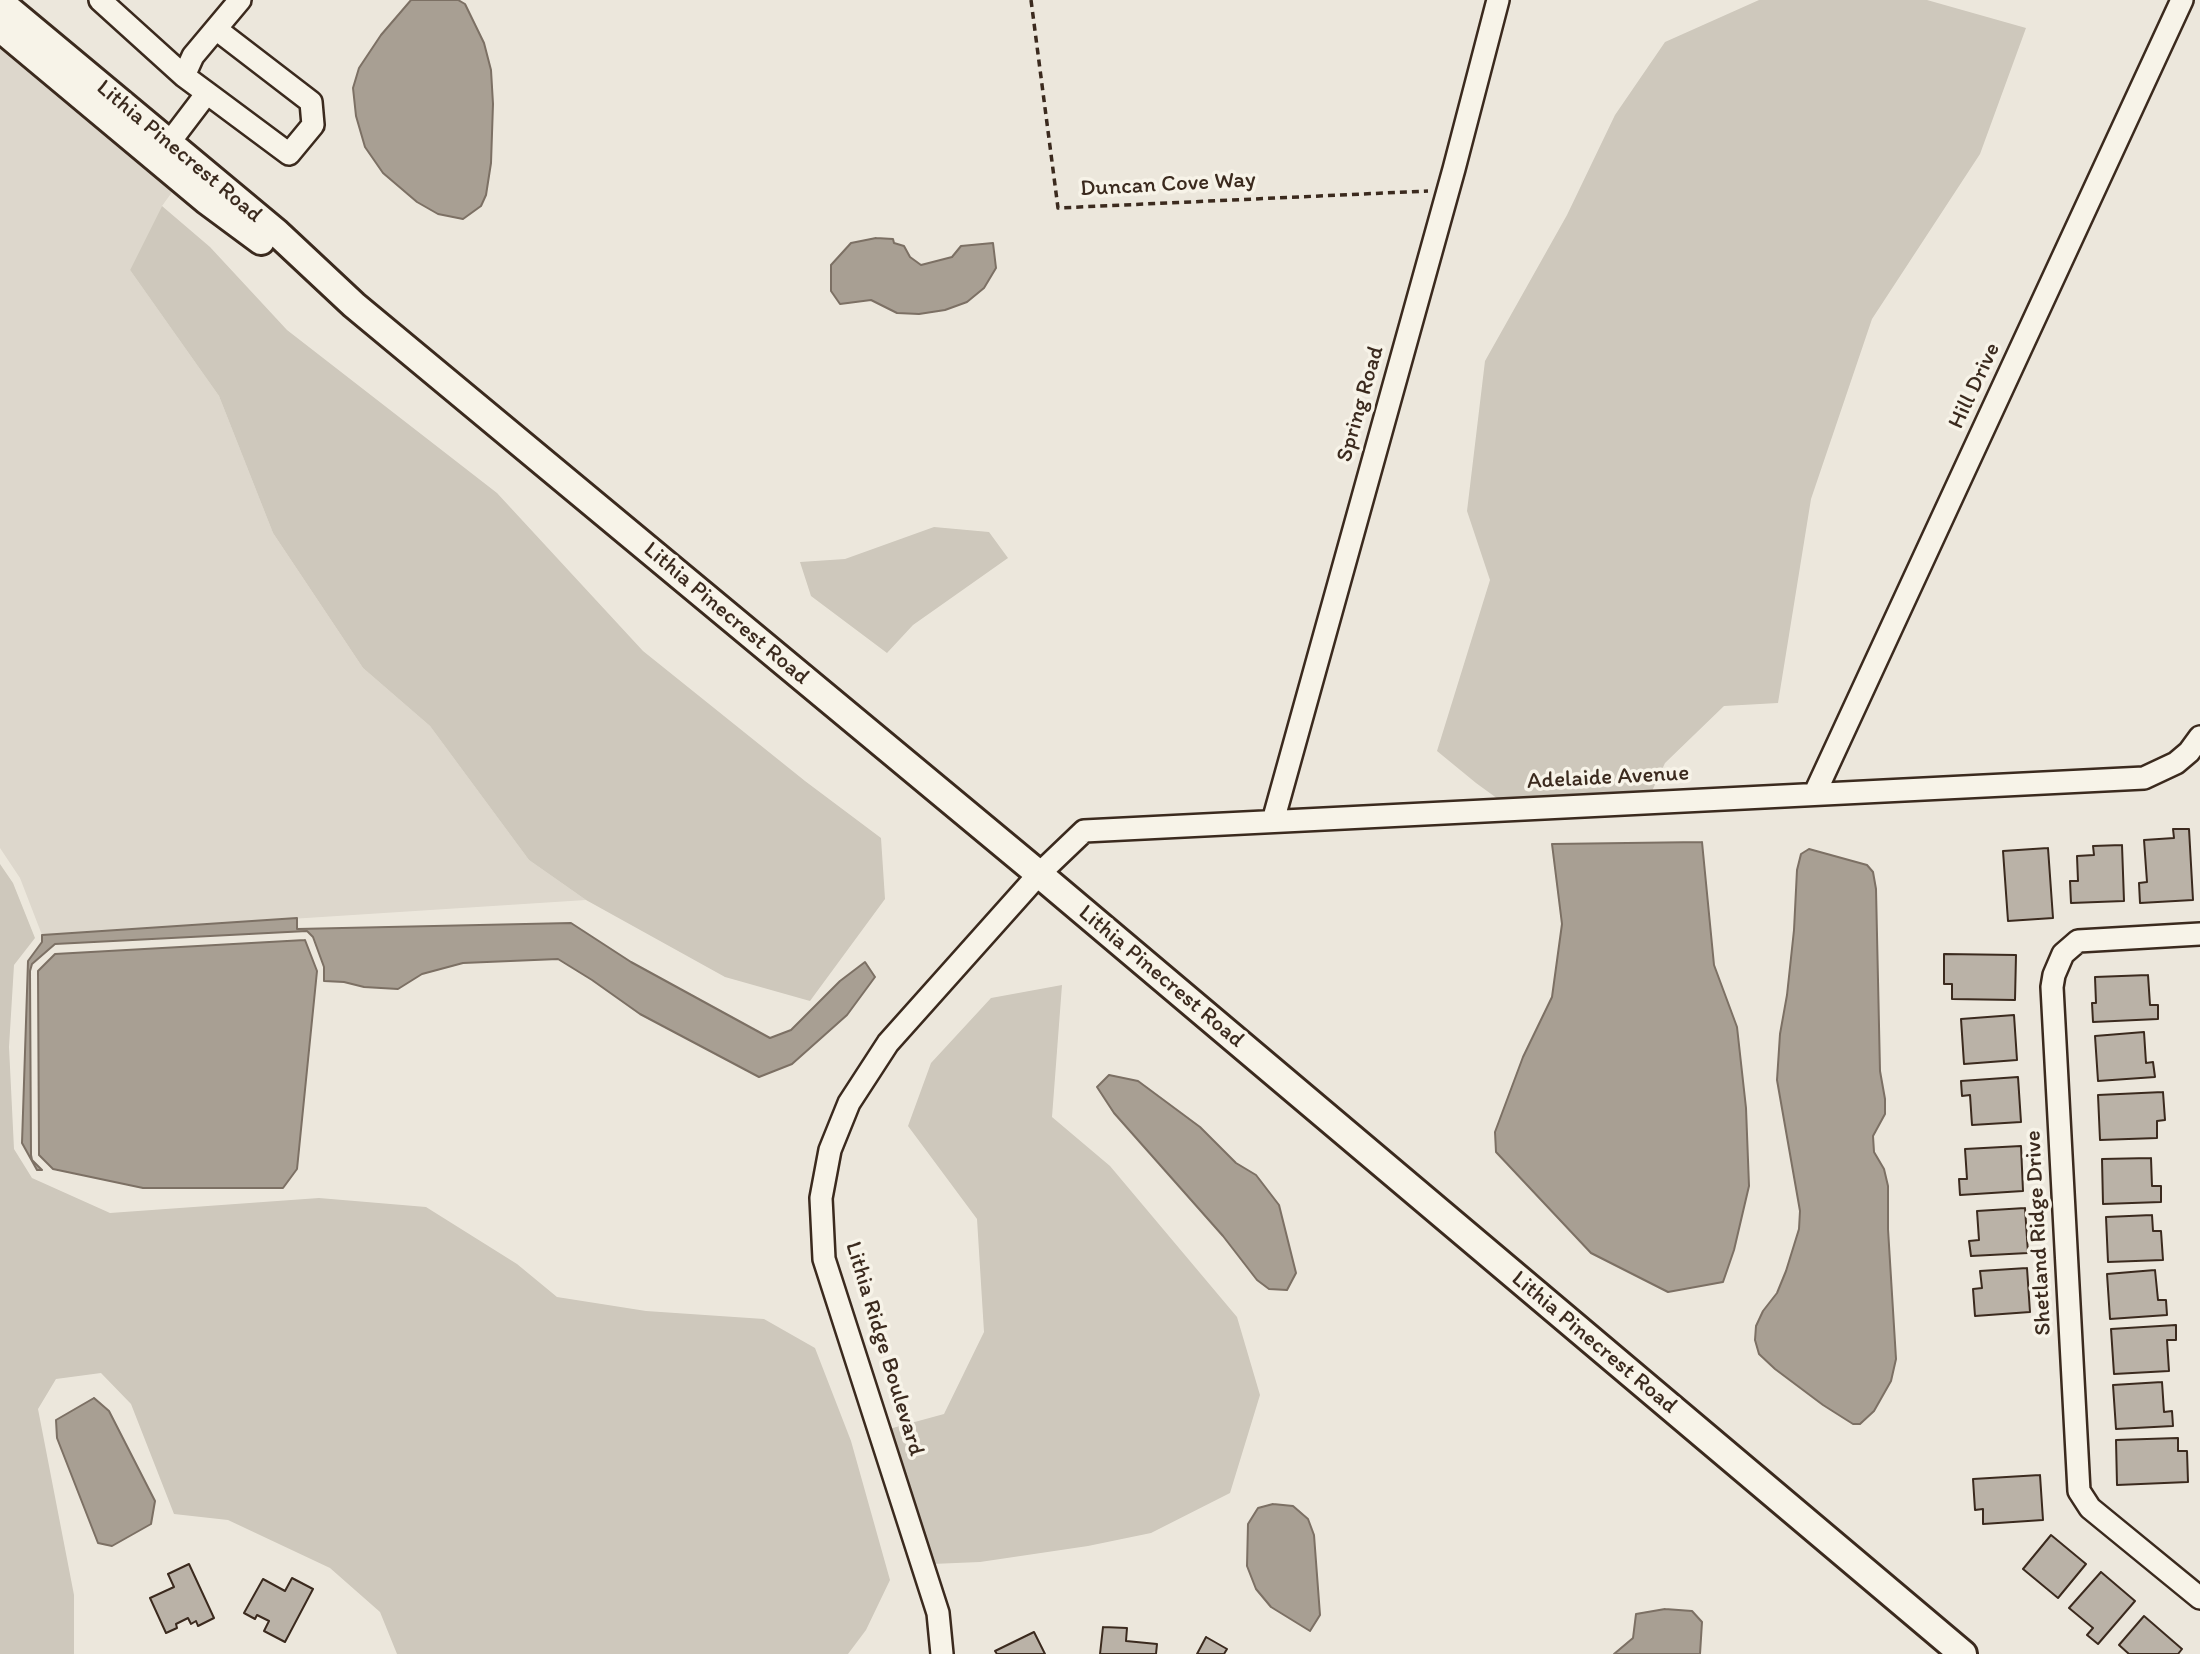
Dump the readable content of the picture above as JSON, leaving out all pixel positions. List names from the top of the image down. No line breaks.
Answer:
{"streets":{"main road":["Lithia Pinecrest Road"],"street":["Hill Drive","Spring Road","Adelaide Avenue","Shetland Ridge Drive","Lithia Ridge Boulevard"],"path":["Duncan Cove Way"]},"crossings":[["Lithia Pinecrest Road","Adelaide Avenue"],["Lithia Pinecrest Road","Lithia Ridge Boulevard"],["Duncan Cove Way","Spring Road"],["Hill Drive","Adelaide Avenue"],["Spring Road","Adelaide Avenue"],["Adelaide Avenue","Lithia Ridge Boulevard"]]}
